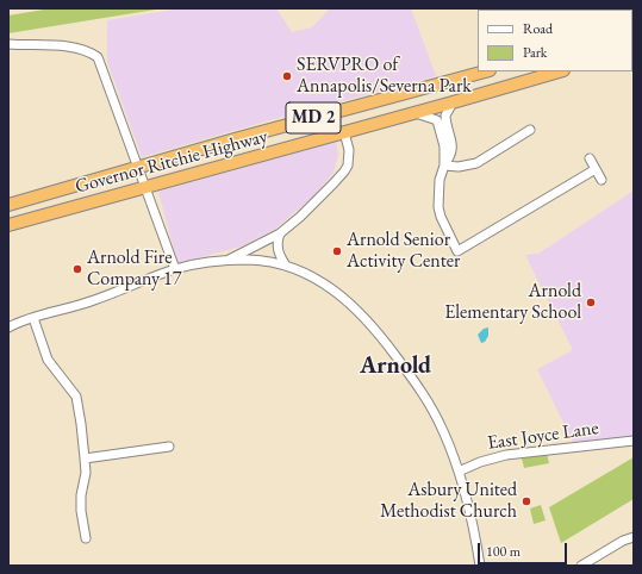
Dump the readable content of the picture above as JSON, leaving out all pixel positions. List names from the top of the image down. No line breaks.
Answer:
{"streets":{"highway":["MD 2","Governor Ritchie Highway"],"street":["East Joyce Lane"]},"districts":["Arnold"],"places":["SERVPRO of Annapolis/Severna Park","Arnold Senior Activity Center","Arnold Fire Company 17","Arnold Elementary School","Asbury United Methodist Church"],"legend":["Road","Park"],"scale_bar":"100 m"}
